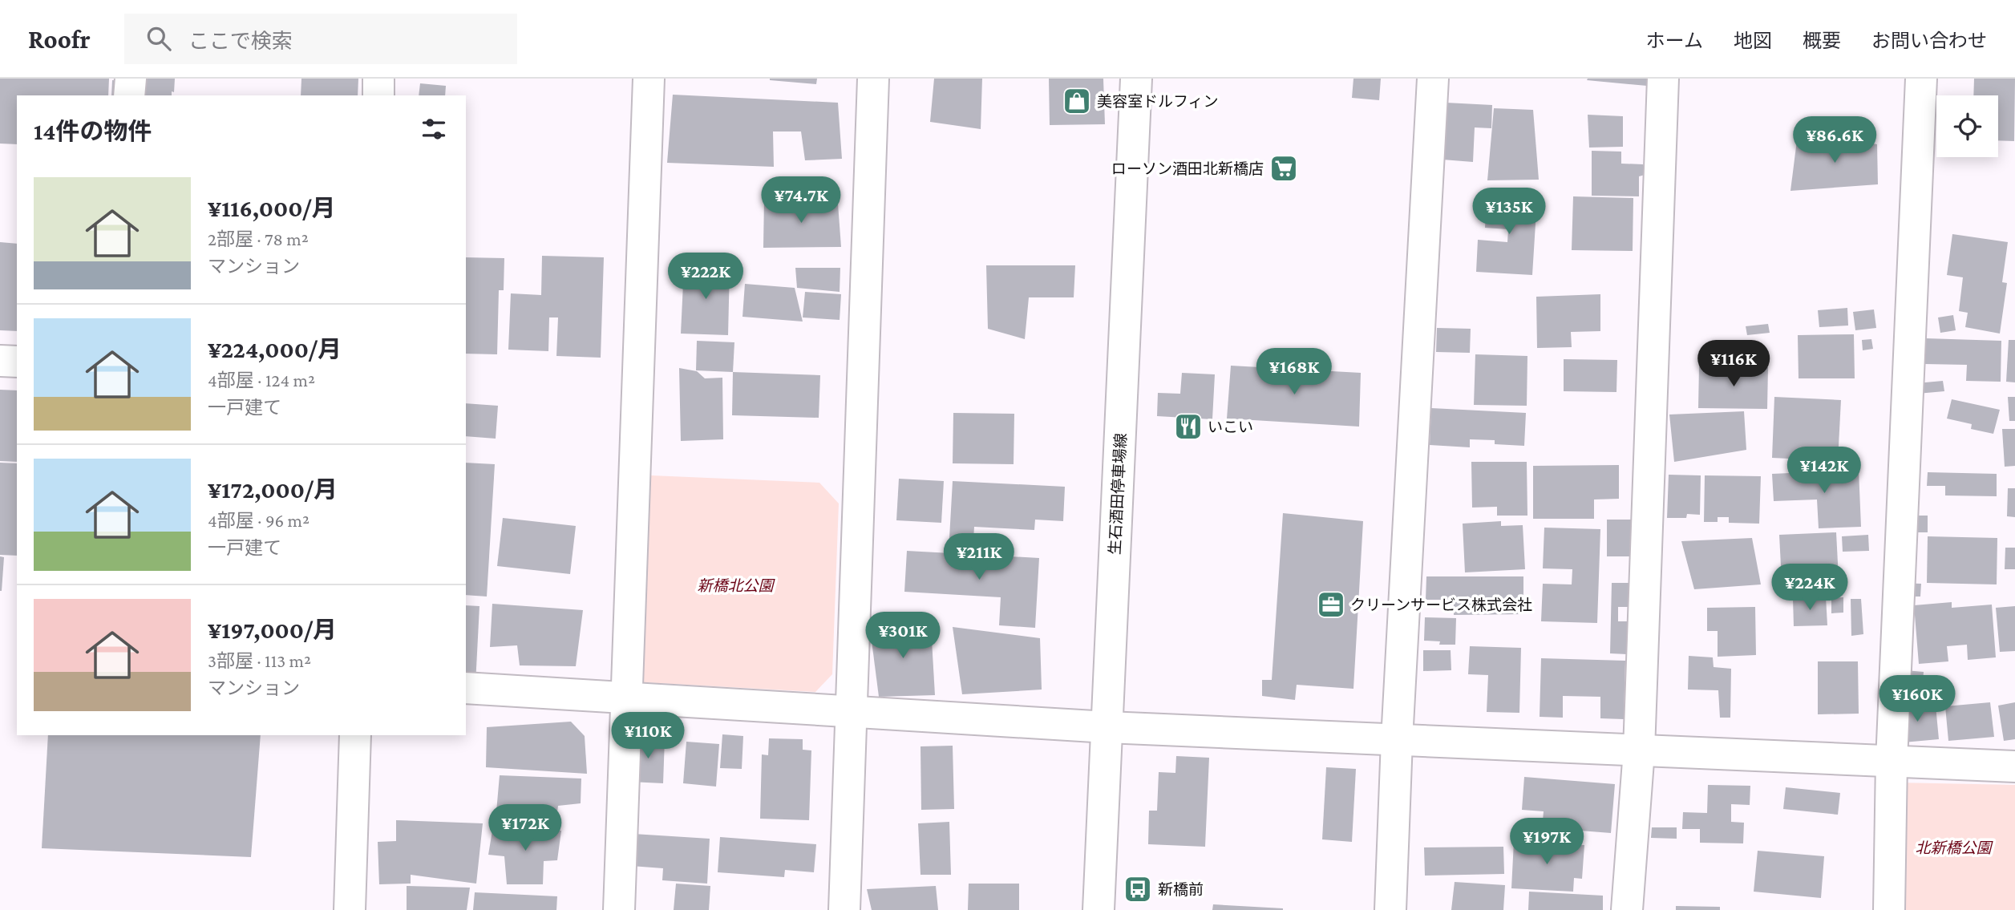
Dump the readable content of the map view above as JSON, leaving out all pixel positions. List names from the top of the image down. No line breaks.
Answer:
{"streets":{"street":["生石酒田停車場線"]},"parks":["新橋北公園","北新橋公園"],"places":{"shop":["美容室ドルフィン"],"supermarket":["ローソン酒田北新橋店"],"restaurant":["いこい"],"office":["クリーンサービス株式会社"],"bus stop":["新橋前"]},"page":{"header":"Roofr","search":"ここで検索","nav":["ホーム","地図","概要","お問い合わせ"],"heading":"14件の物件","price":["¥86.6K","¥74.7K","¥135K","¥222K","¥116K","¥168K","¥142K","¥211K","¥224K","¥301K","¥160K","¥110K","¥172K","¥197K"],"list":[{"name":"¥116,000/月","note":"2部屋 · 78 m² · マンション"},{"name":"¥224,000/月","note":"4部屋 · 124 m² · 一戸建て"},{"name":"¥172,000/月","note":"4部屋 · 96 m² · 一戸建て"},{"name":"¥197,000/月","note":"3部屋 · 113 m² · マンション"}]}}
